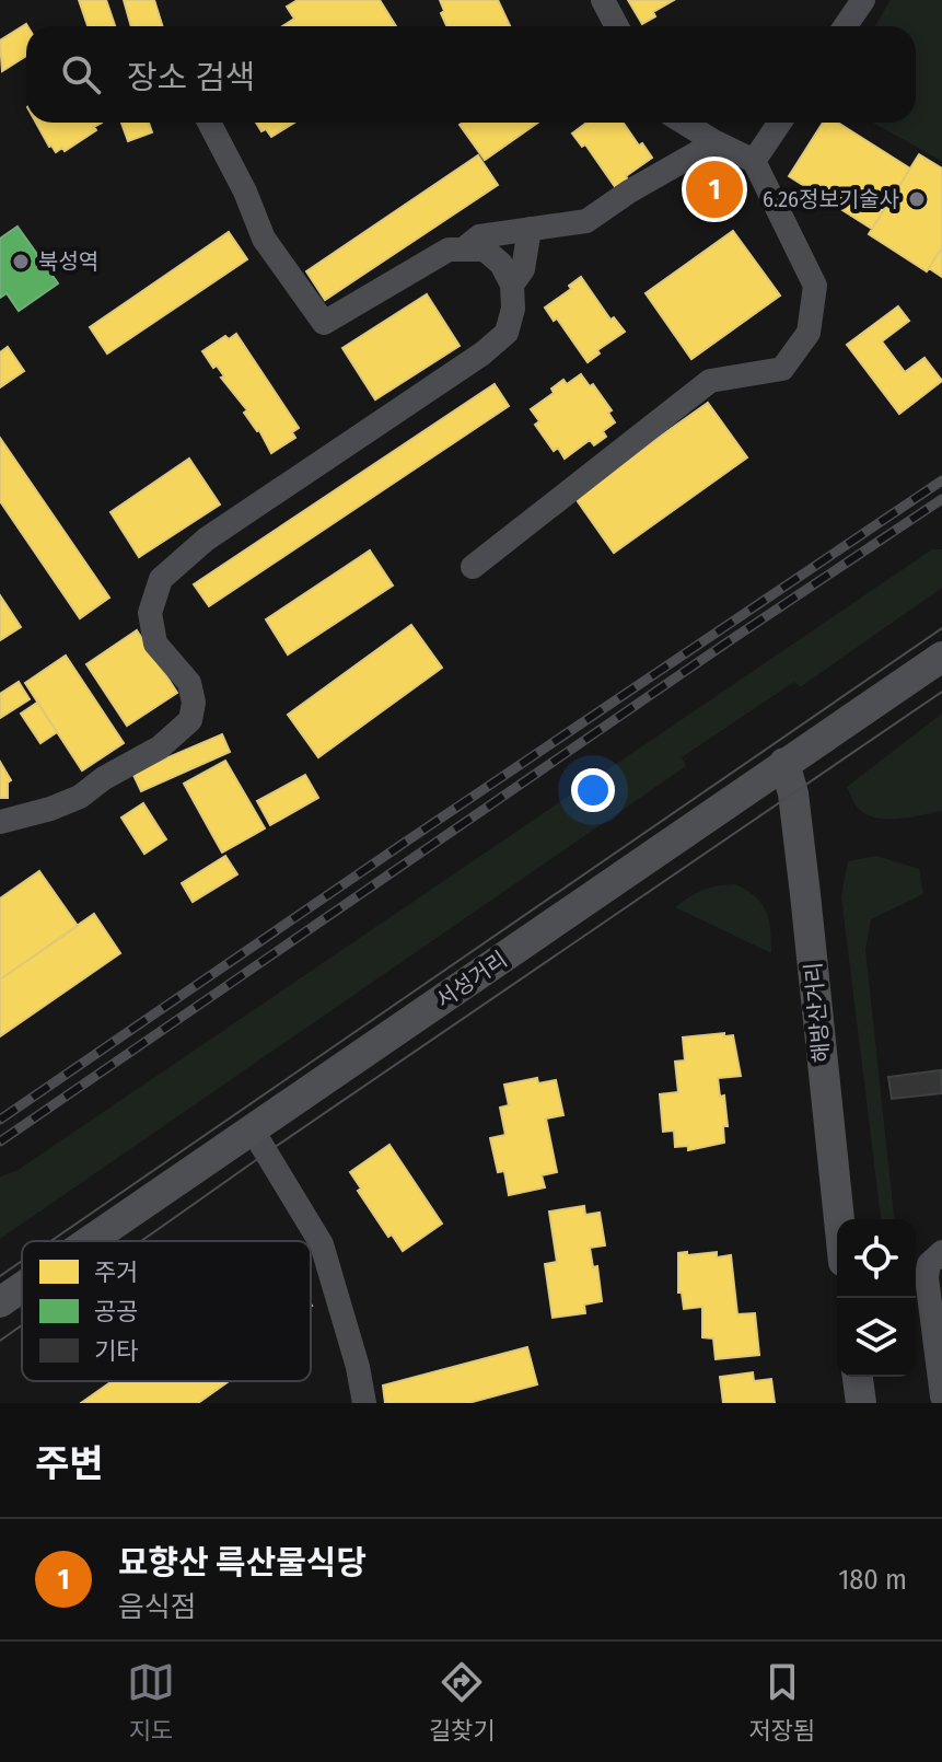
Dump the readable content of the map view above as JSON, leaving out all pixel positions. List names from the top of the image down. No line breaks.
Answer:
{"streets":{"main road":["서성거리","해방산거리"]},"crossings":[["서성거리","해방산거리"]],"places":["6.26정보기술사","북성역"],"legend":["주거","공공","기타"],"page":{"search":"장소 검색","pins":"1","heading":"주변","list":[{"mark":"1","name":"묘향산 륵산물식당","note":"음식점","value":"180 m"}],"nav":["지도","길찾기","저장됨"]}}
